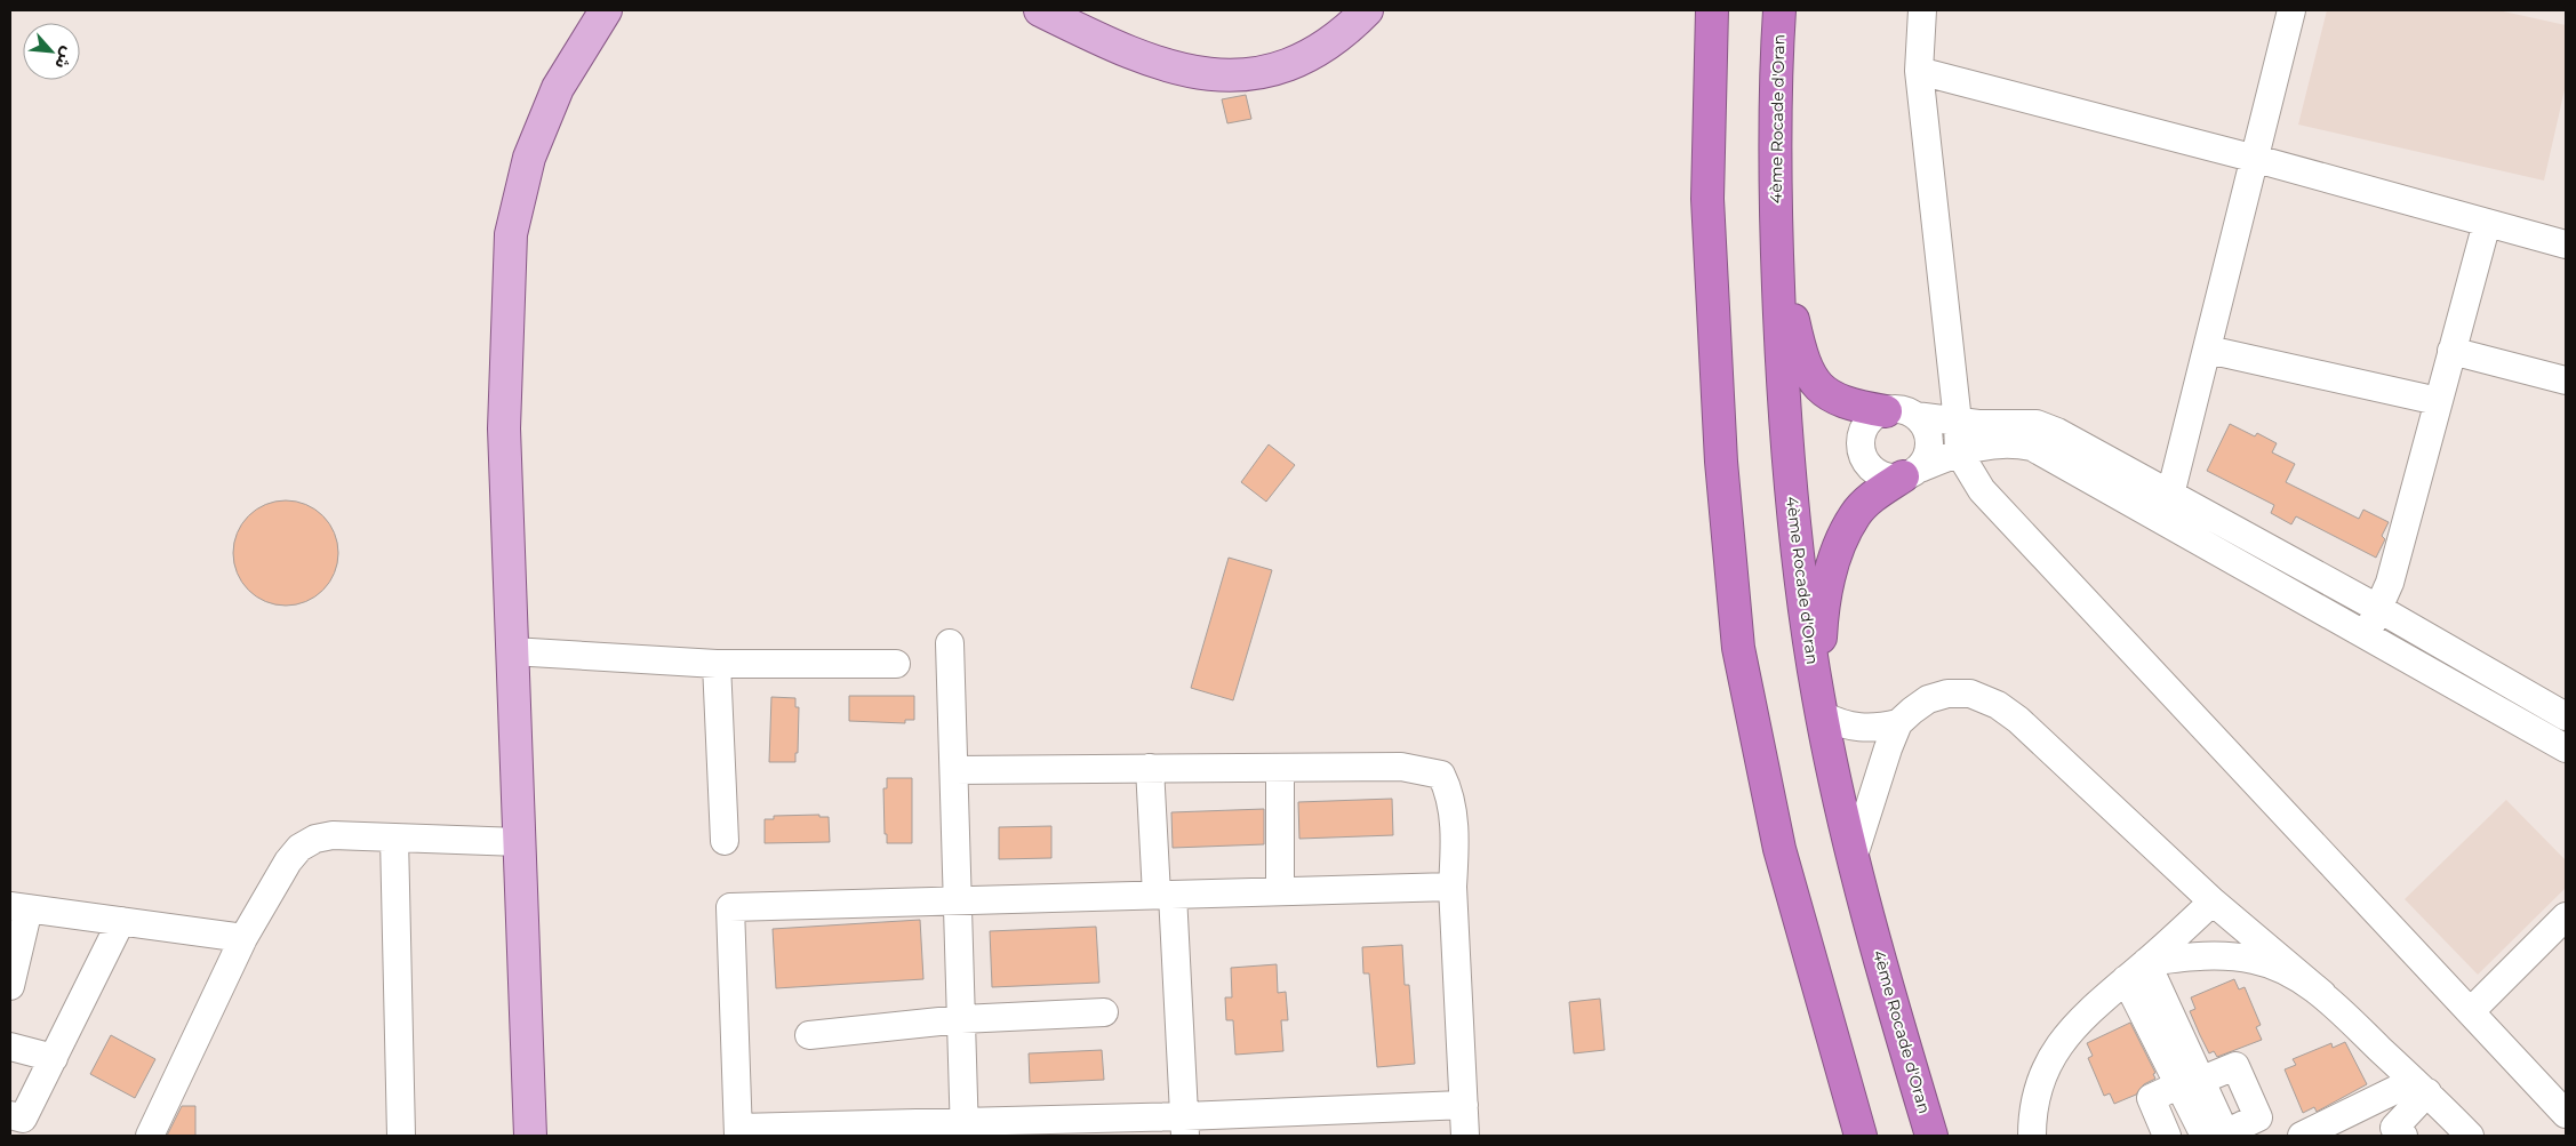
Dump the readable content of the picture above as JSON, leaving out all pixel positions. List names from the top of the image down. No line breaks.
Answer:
{"streets":{"highway":["4ème Rocade d'Oran"]},"north":"bottom right"}
